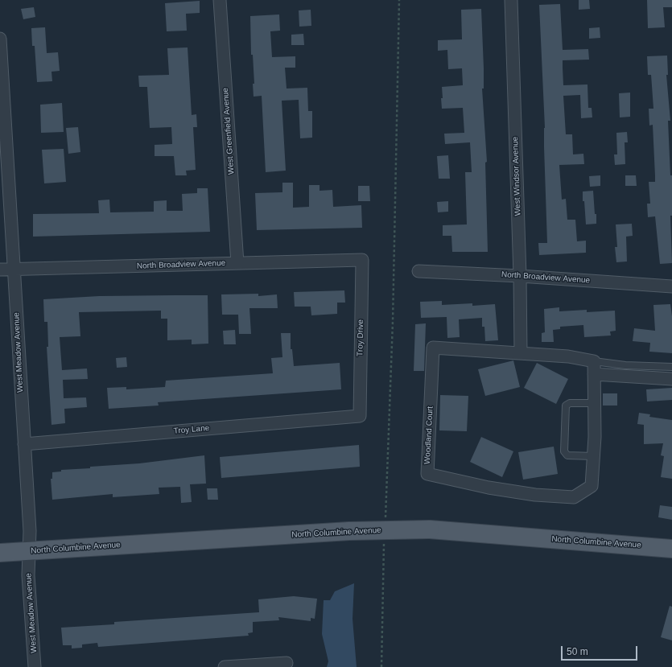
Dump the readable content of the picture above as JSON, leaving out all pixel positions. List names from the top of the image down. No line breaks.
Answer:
{"streets":{"main road":["North Columbine Avenue"],"street":["West Greenfield Avenue","West Windsor Avenue","North Broadview Avenue","Troy Drive","West Meadow Avenue","Troy Lane","Woodland Court"]},"crossings":[["West Greenfield Avenue","North Broadview Avenue"],["West Windsor Avenue","North Broadview Avenue"],["West Windsor Avenue","Woodland Court"],["North Broadview Avenue","Troy Drive"],["North Broadview Avenue","West Meadow Avenue"],["Troy Drive","Troy Lane"],["West Meadow Avenue","Troy Lane"],["West Meadow Avenue","North Columbine Avenue"]],"scale_bar":"50 m"}
